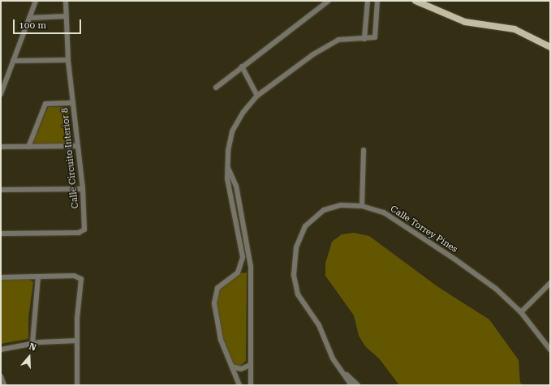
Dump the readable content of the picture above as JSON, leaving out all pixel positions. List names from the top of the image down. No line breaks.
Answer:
{"streets":{"street":["Calle Circuito Interior 8","Calle Torrey Pines"]},"scale_bar":"100 m","north":"top"}
